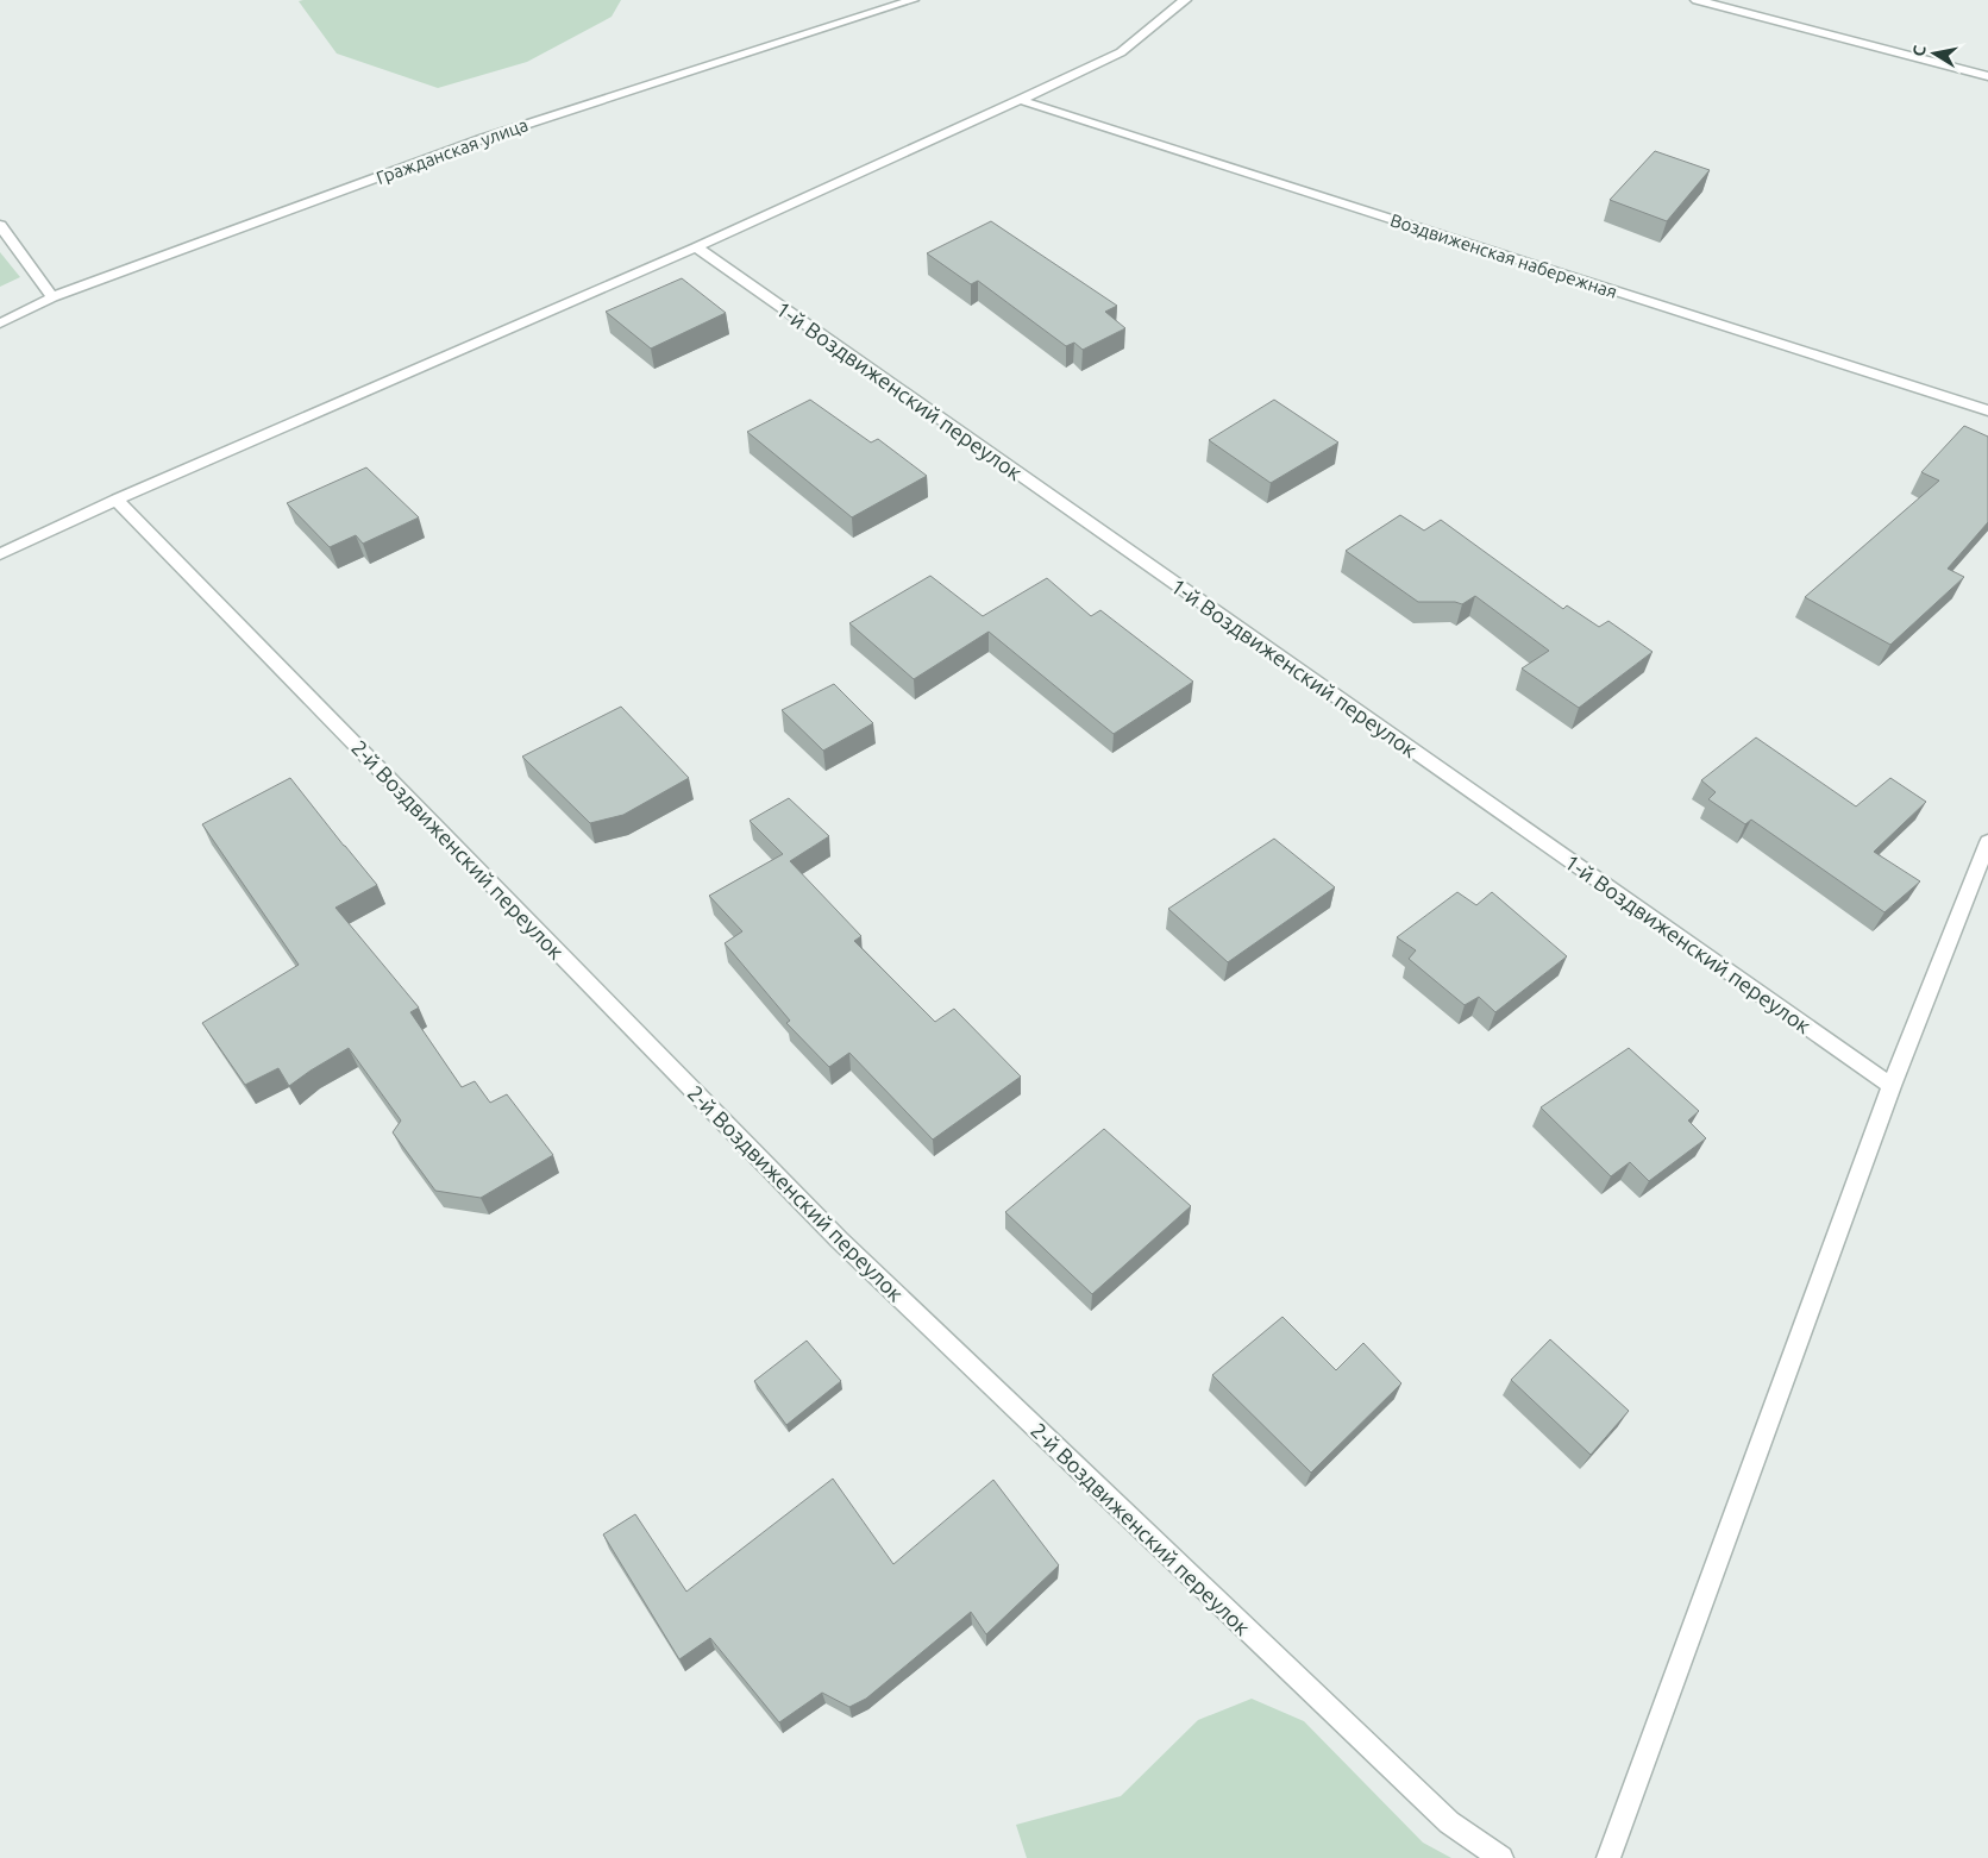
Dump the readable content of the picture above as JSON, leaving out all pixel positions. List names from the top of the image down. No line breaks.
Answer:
{"streets":{"street":["Гражданская улица","Воздвиженская набережная","1-й Воздвиженский переулок","2-й Воздвиженский переулок"]},"north":"left"}
